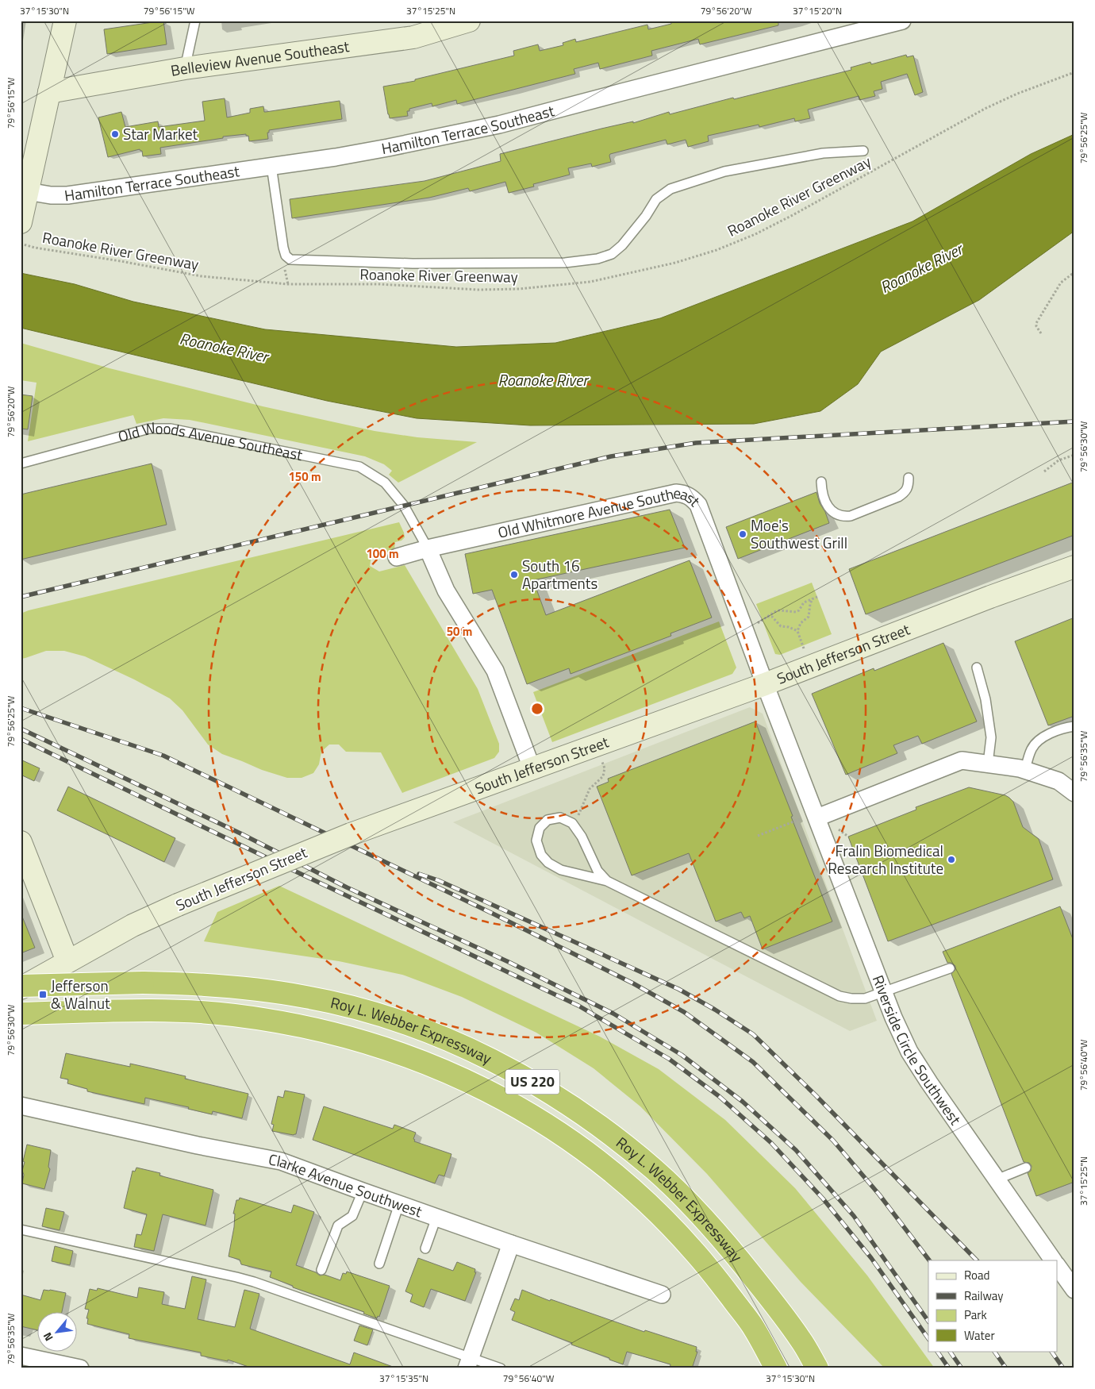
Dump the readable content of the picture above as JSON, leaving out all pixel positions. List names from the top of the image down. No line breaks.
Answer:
{"streets":{"highway":["Roy L. Webber Expressway","US 220"],"main road":["Belleview Avenue Southeast","South Jefferson Street"],"street":["Hamilton Terrace Southeast","Old Woods Avenue Southeast","Old Whitmore Avenue Southeast","Riverside Circle Southwest","Clarke Avenue Southwest"],"path":["Roanoke River Greenway"]},"crossings":[["Old Woods Avenue Southeast","Old Whitmore Avenue Southeast"],["Old Woods Avenue Southeast","South Jefferson Street"],["Old Whitmore Avenue Southeast","South Jefferson Street"],["Old Whitmore Avenue Southeast","Riverside Circle Southwest"],["South Jefferson Street","Roy L. Webber Expressway"],["South Jefferson Street","Riverside Circle Southwest"]],"water":["Roanoke River"],"places":{"other":["Star Market","Moe's Southwest Grill","South 16 Apartments","Fralin Biomedical Research Institute"],"transit":["Jefferson & Walnut"]},"legend":["Road","Railway","Park","Water"],"north":"bottom left","coordinates":["37°15'30\"N","79°56'15\"W","37°15'25\"N","79°56'20\"W","37°15'20\"N","79°56'25\"W","79°56'30\"W","79°56'35\"W","79°56'40\"W","37°15'35\"N"],"rings":["150 m","100 m","50 m"]}
